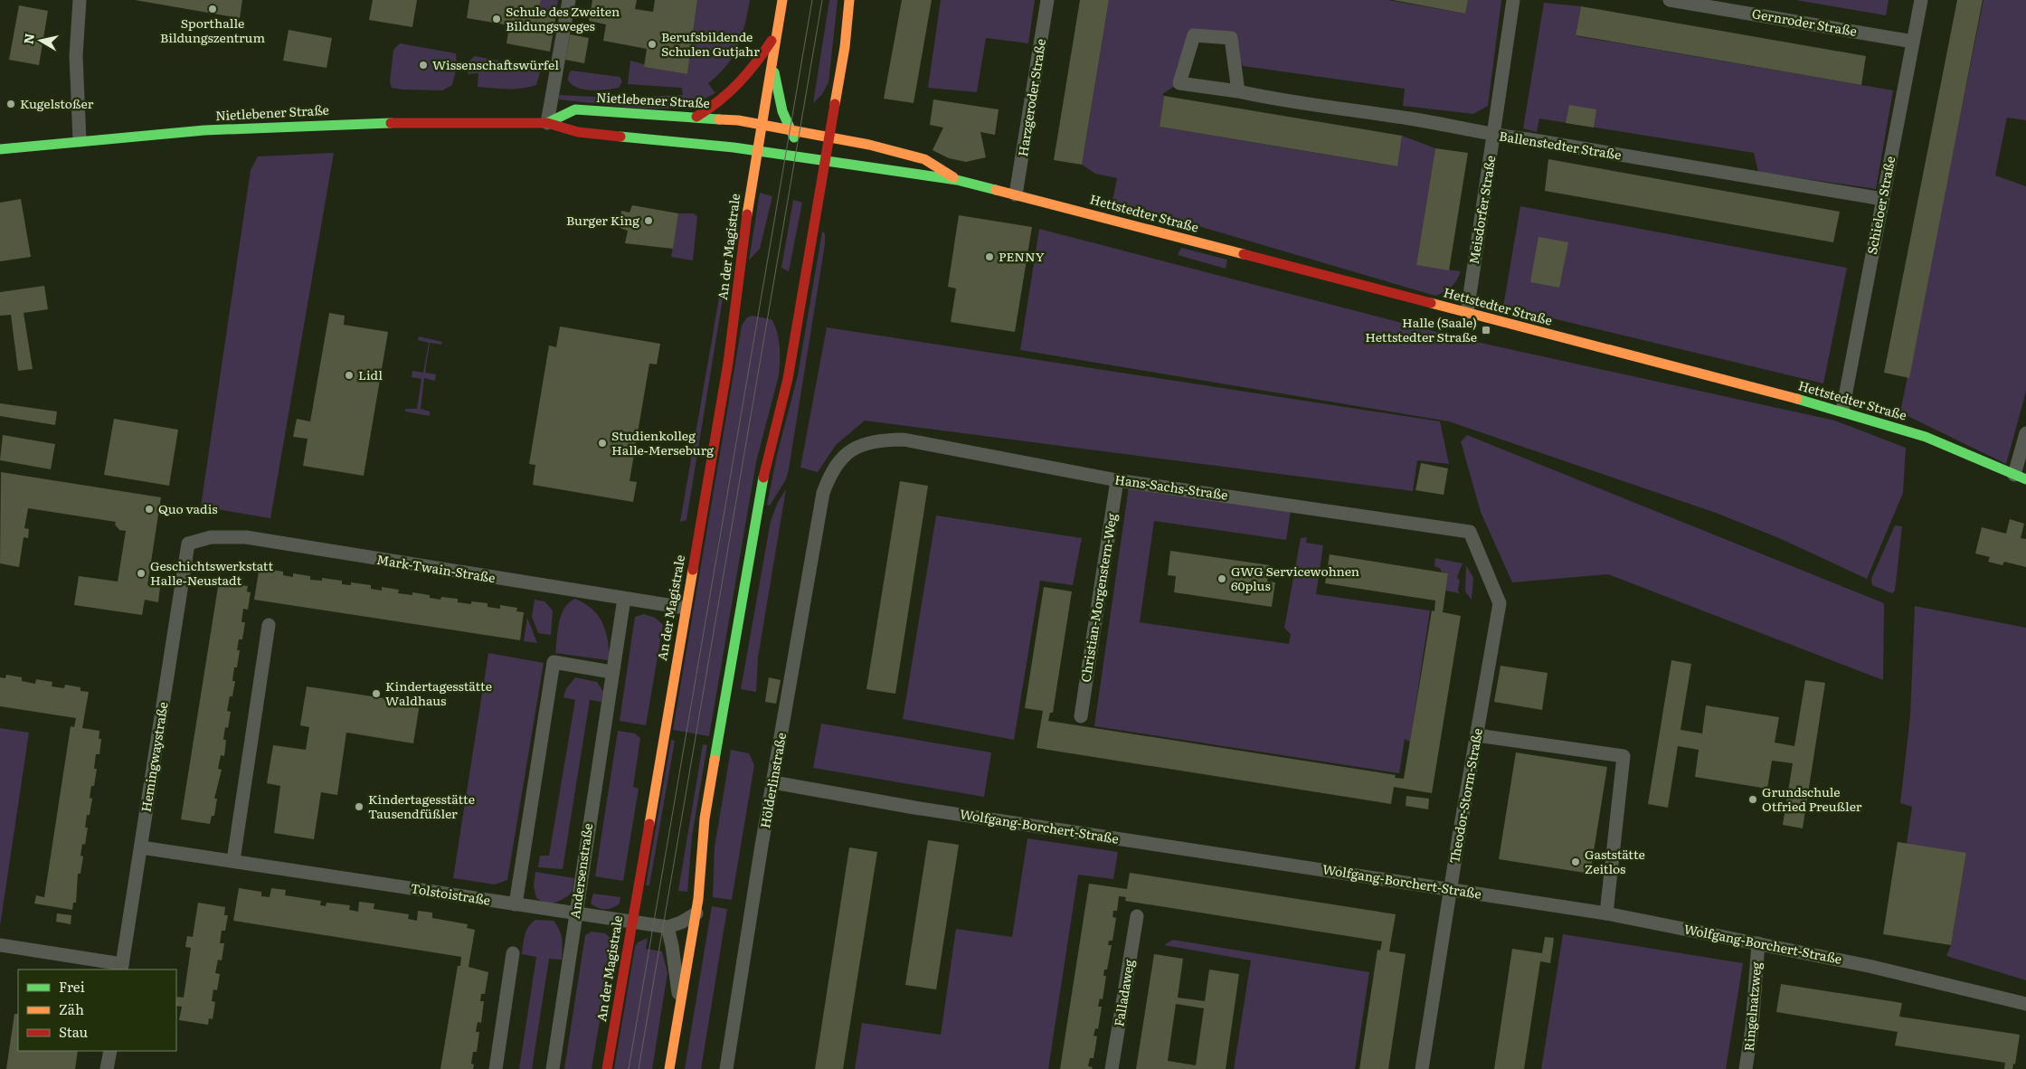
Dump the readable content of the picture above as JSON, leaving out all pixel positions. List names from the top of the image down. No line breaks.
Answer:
{"streets":{"main road":["Nietlebener Straße","Hettstedter Straße","An der Magistrale"],"street":["Gernroder Straße","Harzgeroder Straße","Ballenstedter Straße","Schieloer Straße","Meisdorfer Straße","Hans-Sachs-Straße","Mark-Twain-Straße","Christian-Morgenstern-Weg","Hemingwaystraße","Hölderlinstraße","Theodor-Storm-Straße","Wolfgang-Borchert-Straße","Andersenstraße","Tolstoistraße","Falladaweg","Ringelnatzweg"]},"crossings":[["Gernroder Straße","Schieloer Straße"],["Harzgeroder Straße","Hettstedter Straße"],["Nietlebener Straße","An der Magistrale"],["Ballenstedter Straße","Schieloer Straße"],["Ballenstedter Straße","Meisdorfer Straße"],["Schieloer Straße","Hettstedter Straße"],["Meisdorfer Straße","Hettstedter Straße"],["An der Magistrale","Mark-Twain-Straße"],["An der Magistrale","Tolstoistraße"],["Hans-Sachs-Straße","Christian-Morgenstern-Weg"],["Hans-Sachs-Straße","Hölderlinstraße"],["Hans-Sachs-Straße","Theodor-Storm-Straße"],["Mark-Twain-Straße","Hemingwaystraße"],["Mark-Twain-Straße","Andersenstraße"],["Hemingwaystraße","Tolstoistraße"],["Hölderlinstraße","Wolfgang-Borchert-Straße"],["Theodor-Storm-Straße","Wolfgang-Borchert-Straße"],["Wolfgang-Borchert-Straße","Ringelnatzweg"],["Andersenstraße","Tolstoistraße"]],"places":{"other":["Sporthalle Bildungszentrum","Schule des Zweiten Bildungsweges","Berufsbildende Schulen Gutjahr","Wissenschaftswürfel","Kugelstoßer","Burger King","PENNY","Lidl","Studienkolleg Halle-Merseburg","Quo vadis","Geschichtswerkstatt Halle-Neustadt","GWG Servicewohnen 60plus","Kindertagesstätte Waldhaus","Grundschule Otfried Preußler","Kindertagesstätte Tausendfüßler","Gaststätte Zeitlos"],"transit":["Halle (Saale) Hettstedter Straße"]},"legend":["Frei","Zäh","Stau"],"north":"left"}
